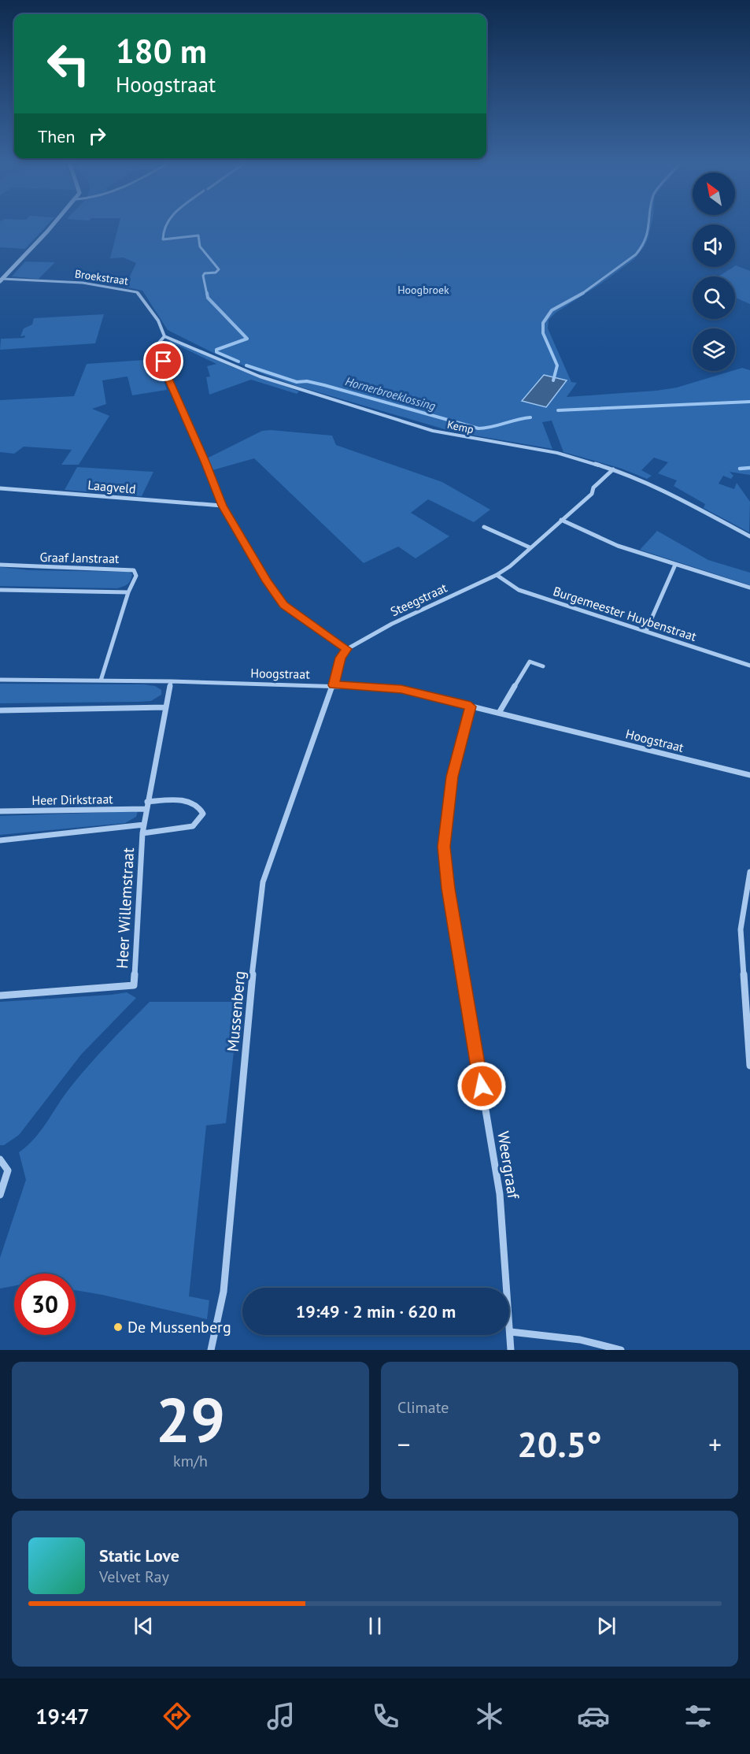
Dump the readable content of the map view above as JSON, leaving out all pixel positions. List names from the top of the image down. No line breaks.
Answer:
{"streets":{"street":["Broekstraat","Kemp","Laagveld","Graaf Janstraat","Steegstraat","Burgemeester Huybenstraat","Hoogstraat","Heer Dirkstraat","Heer Willemstraat","Mussenberg","Weergraaf"]},"crossings":[["Broekstraat","Kemp"],["Kemp","Steegstraat"],["Graaf Janstraat","Hoogstraat"],["Steegstraat","Burgemeester Huybenstraat"],["Hoogstraat","Mussenberg"],["Hoogstraat","Weergraaf"],["Heer Dirkstraat","Heer Willemstraat"]],"water":["Hornerbroeklossing"],"parks":["Hoogbroek"],"places":["De Mussenberg"],"north":"top left","page":{"turn":["180 m","Hoogstraat"],"then":"Then","limit":"30","trip":"19:49 · 2 min · 620 m","tile":[["29","km/h"],"Climate"],"heat":["−","20.5°","+"],"song":["Static Love","Velvet Ray"],"tabs":"19:47"}}
